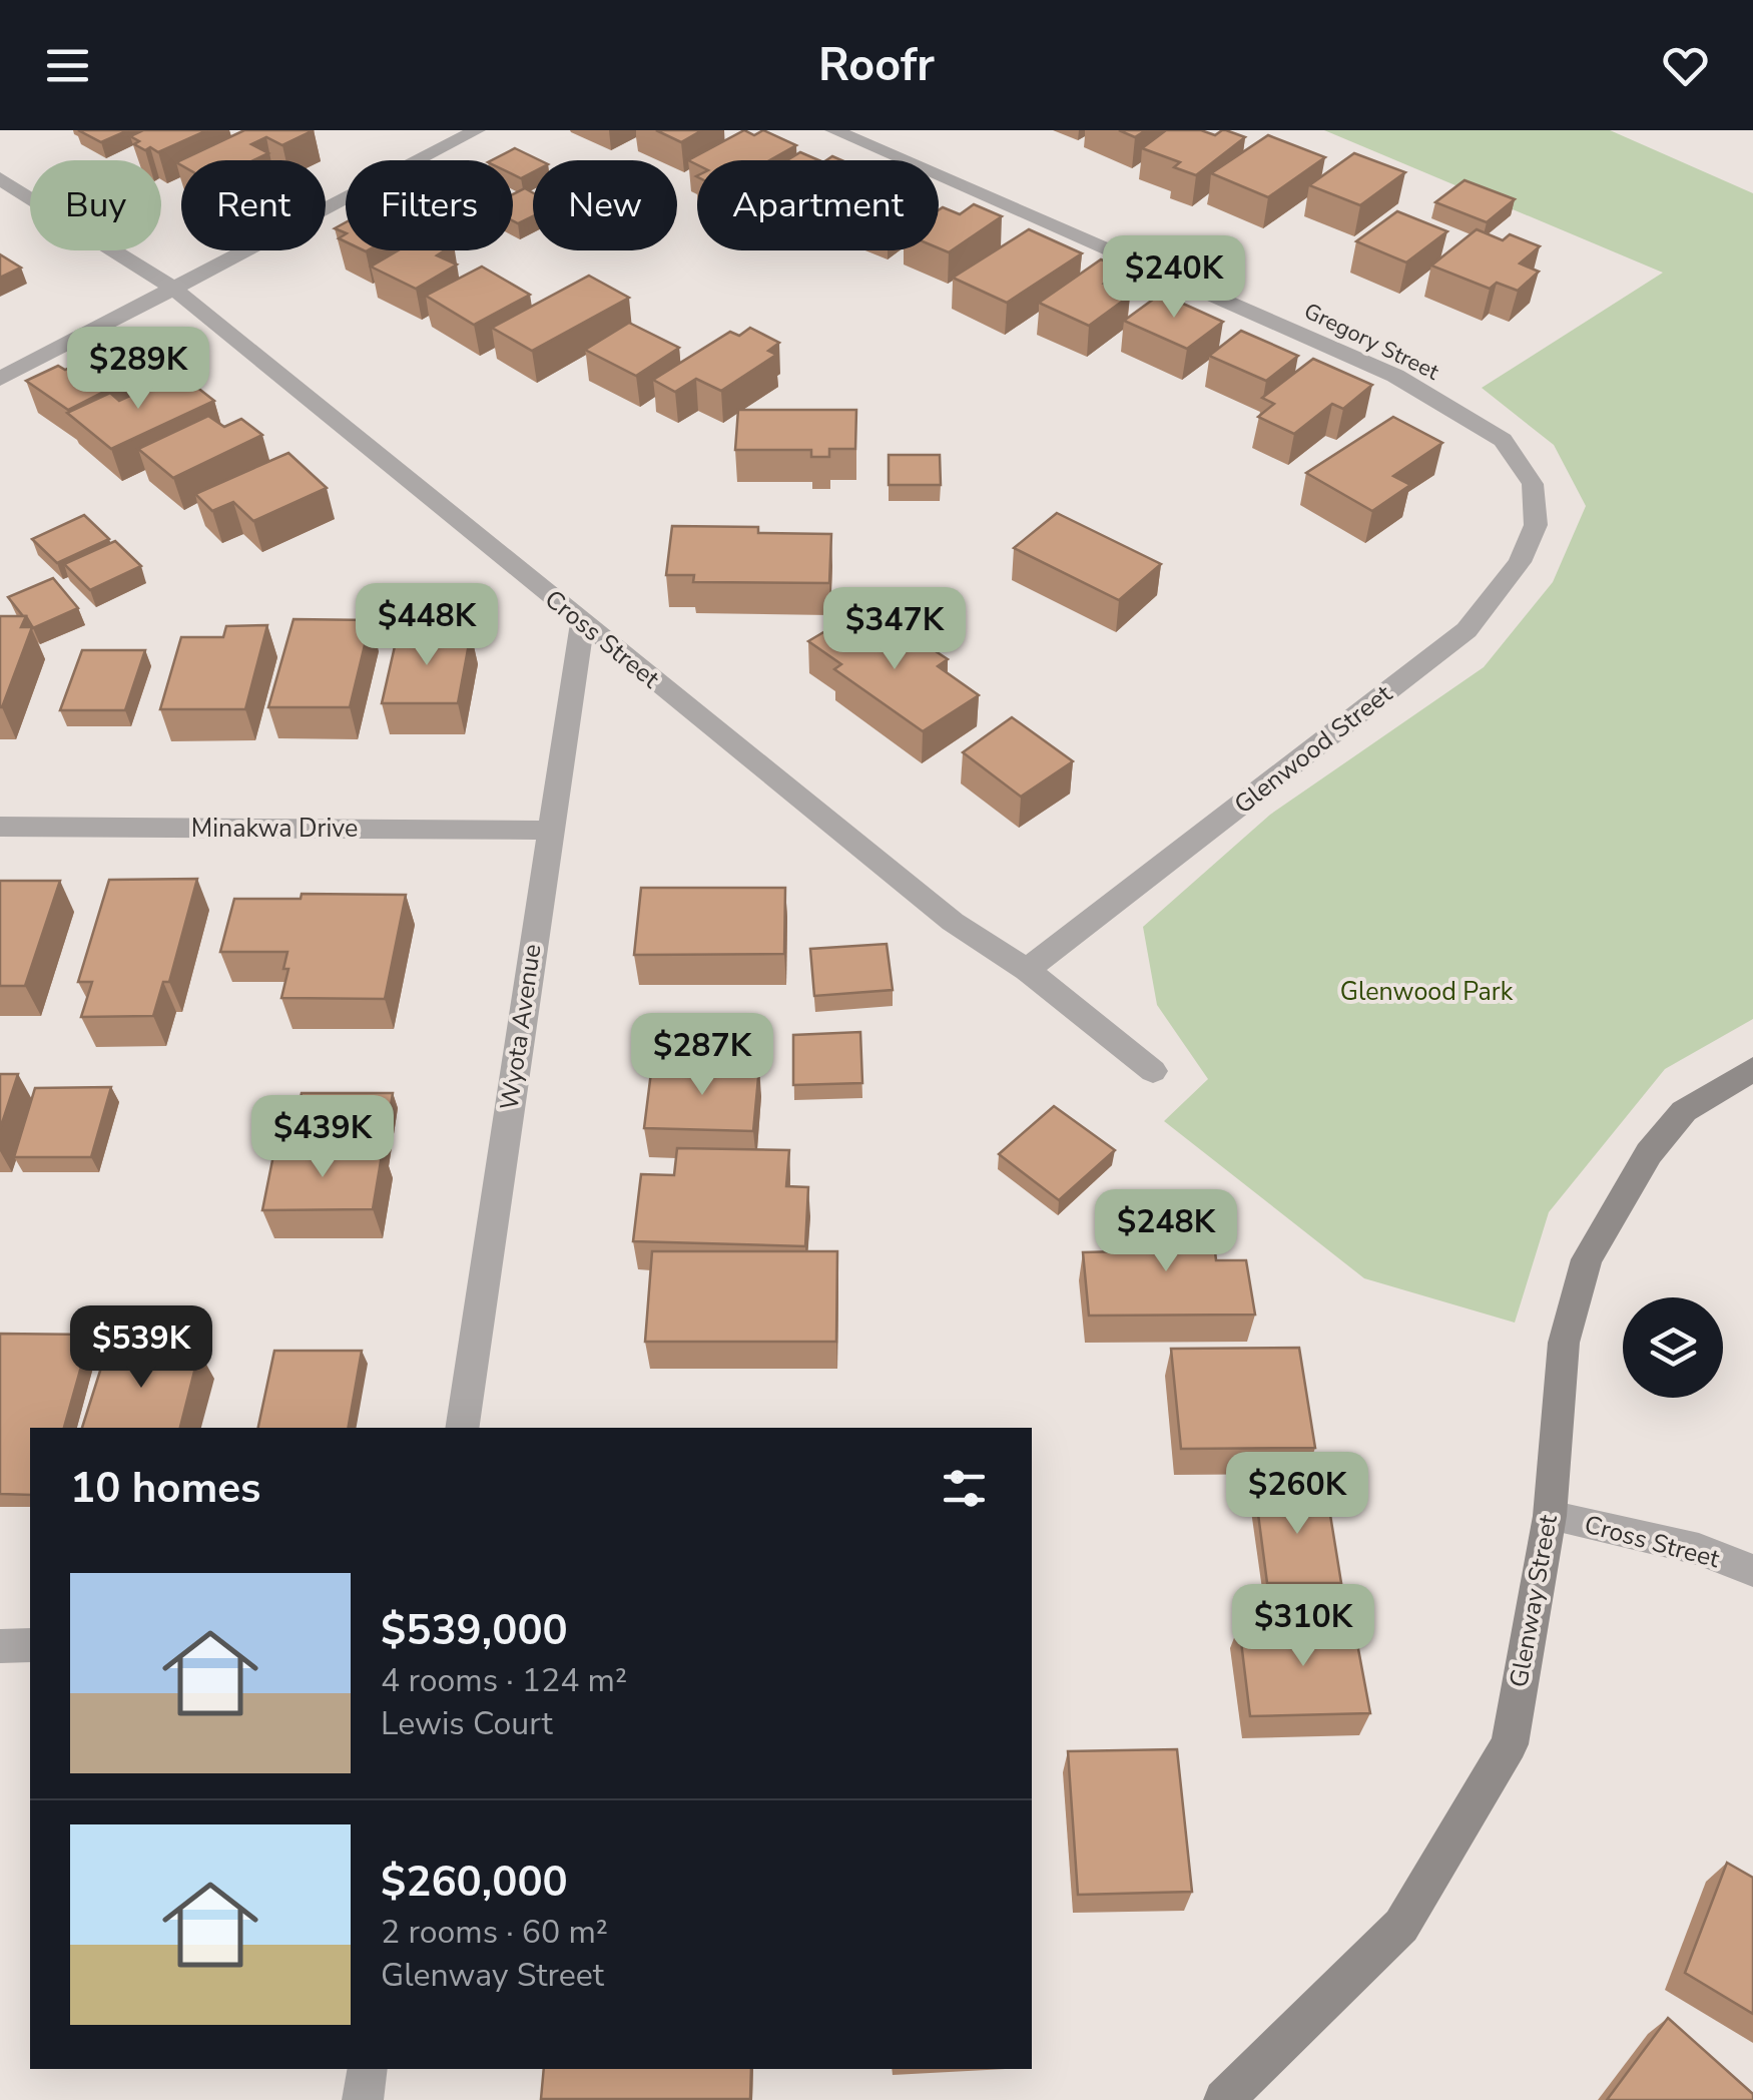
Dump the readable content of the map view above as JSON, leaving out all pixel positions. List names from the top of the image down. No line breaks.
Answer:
{"streets":{"street":["Gregory Street","Cross Street","Glenwood Street","Minakwa Drive","Wyota Avenue","Glenway Street"]},"crossings":[["Gregory Street","Glenwood Street"],["Cross Street","Glenwood Street"],["Cross Street","Wyota Avenue"],["Cross Street","Glenway Street"],["Minakwa Drive","Wyota Avenue"]],"parks":["Glenwood Park"],"page":{"header":"Roofr","chip":["Buy","Rent","Filters","New","Apartment"],"price":["$240K","$289K","$448K","$347K","$287K","$439K","$248K","$539K","$260K","$310K"],"heading":"10 homes","list":[{"name":"$539,000","note":"4 rooms · 124 m² · Lewis Court"},{"name":"$260,000","note":"2 rooms · 60 m² · Glenway Street"}]}}
